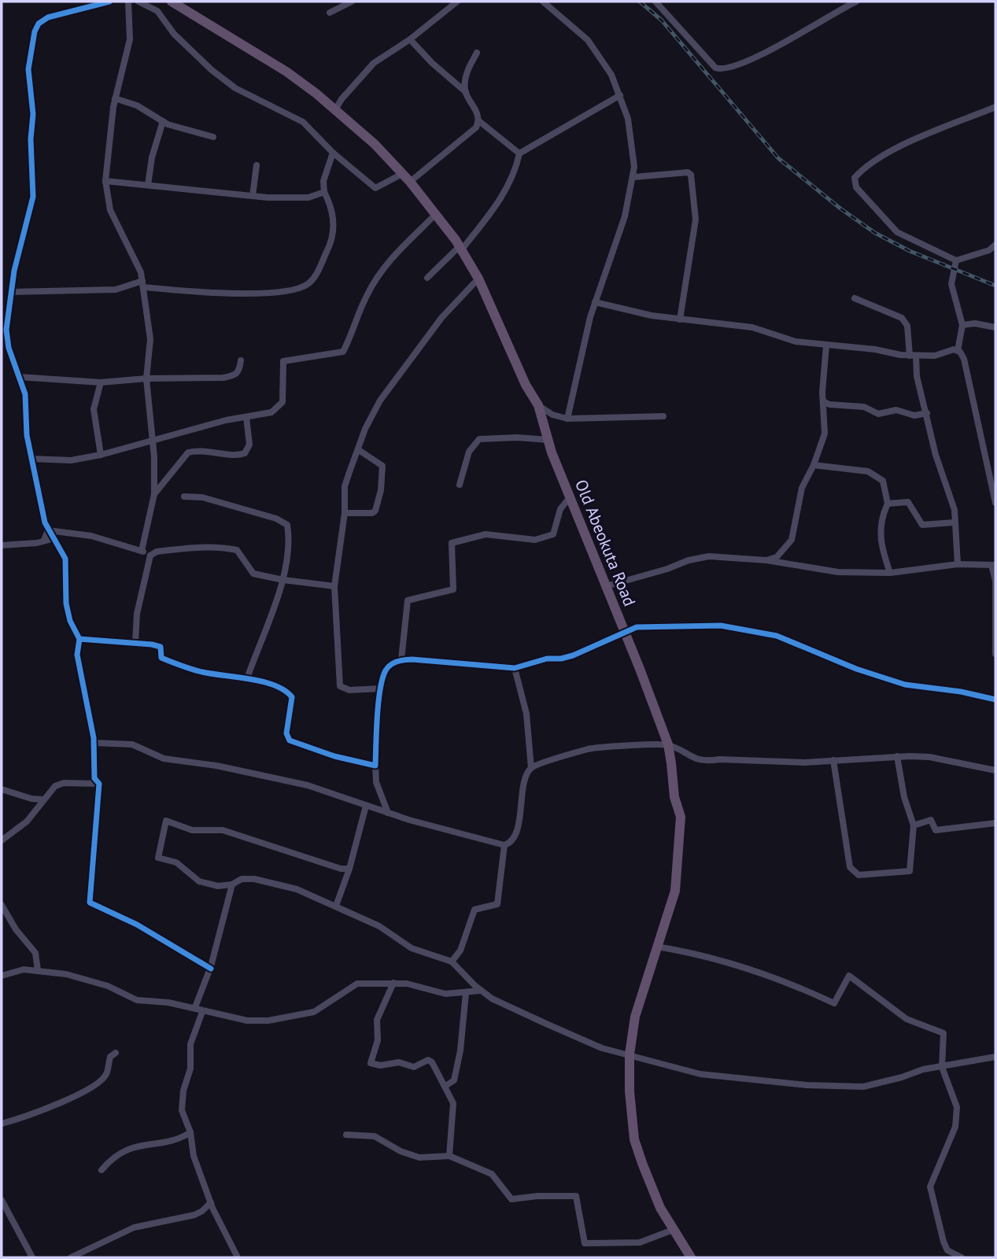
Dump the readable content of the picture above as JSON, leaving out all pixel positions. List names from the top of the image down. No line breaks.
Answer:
{"streets":{"highway":["Old Abeokuta Road"]}}
